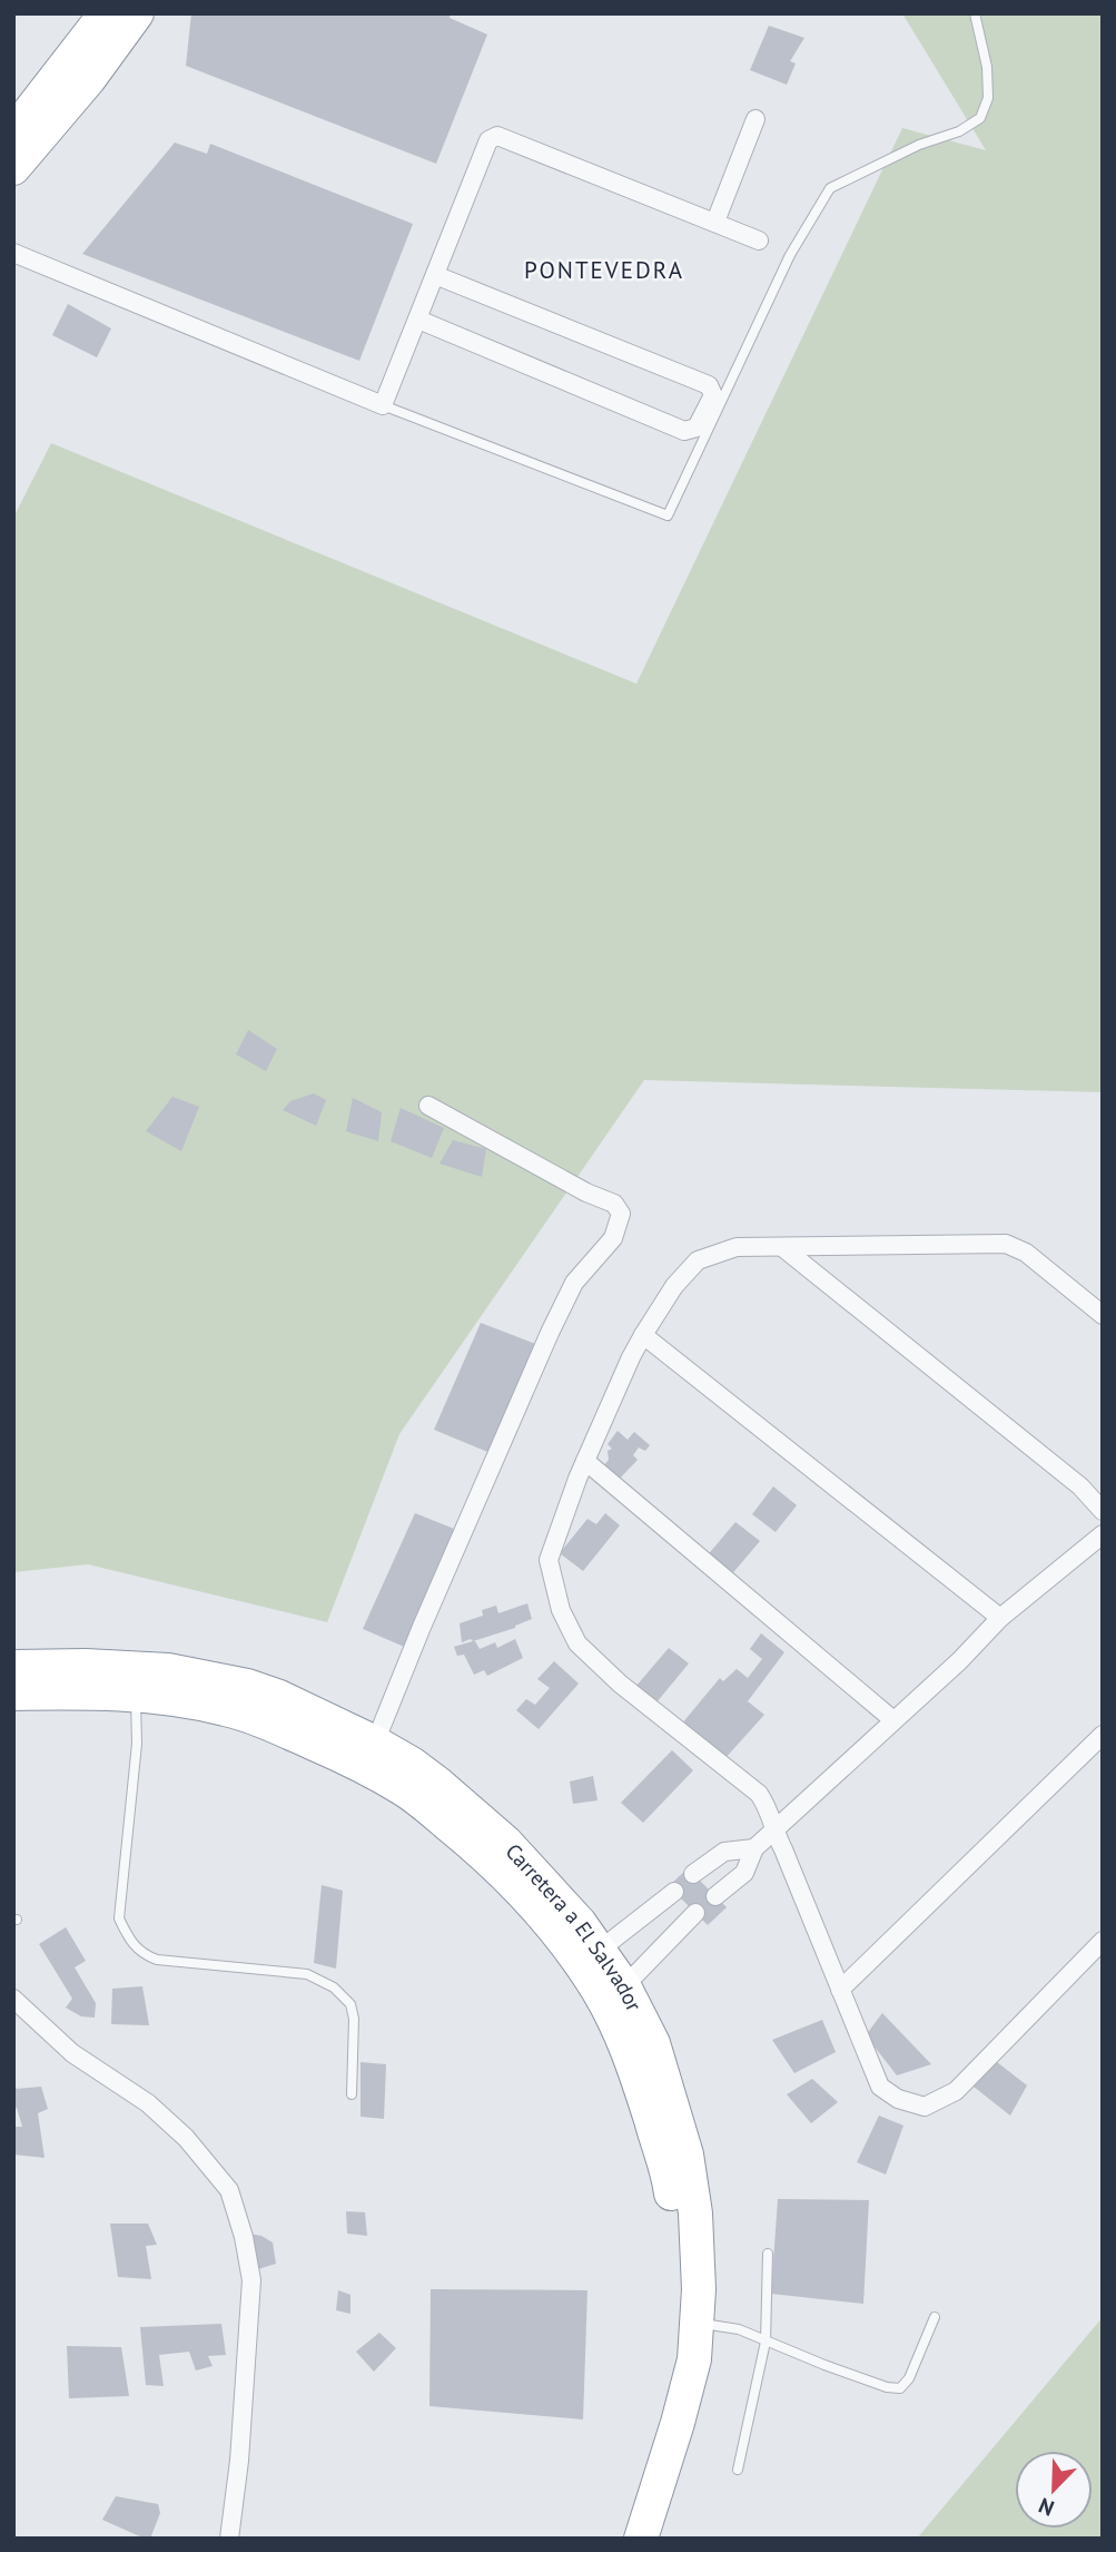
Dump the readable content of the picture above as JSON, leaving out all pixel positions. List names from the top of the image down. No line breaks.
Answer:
{"streets":{"highway":["Carretera a El Salvador"]},"districts":["PONTEVEDRA"],"north":"bottom left"}
